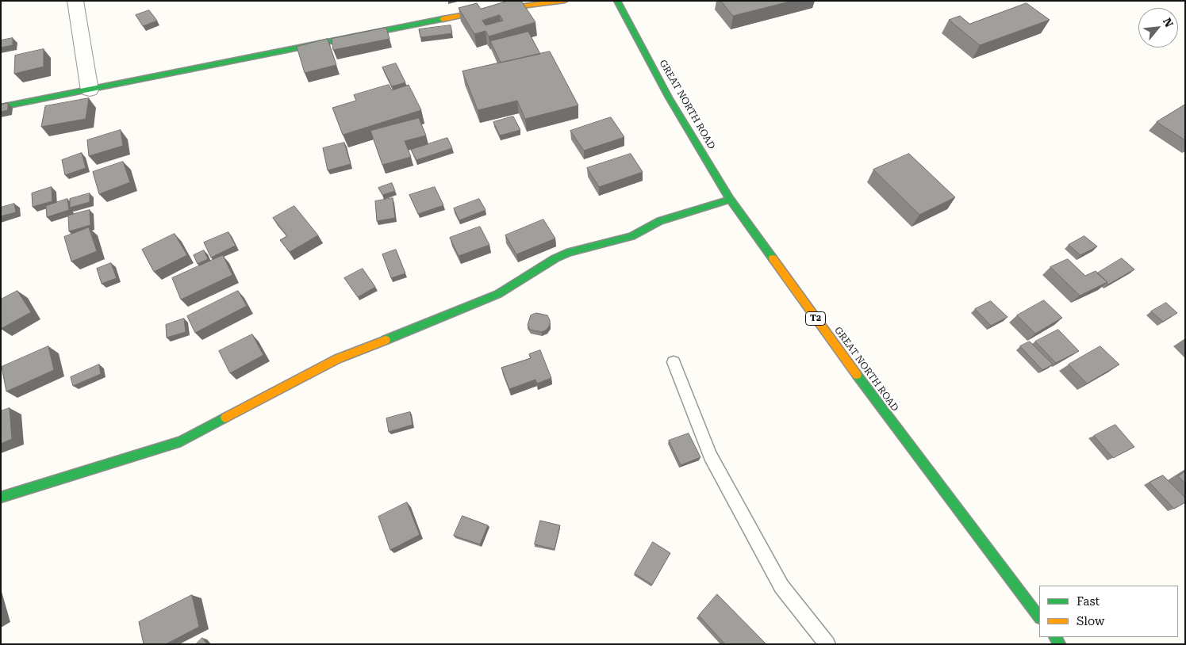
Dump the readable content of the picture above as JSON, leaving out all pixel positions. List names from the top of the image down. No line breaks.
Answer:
{"streets":{"main road":["GREAT NORTH ROAD","T2"]},"legend":["Fast","Slow"],"north":"top right"}
